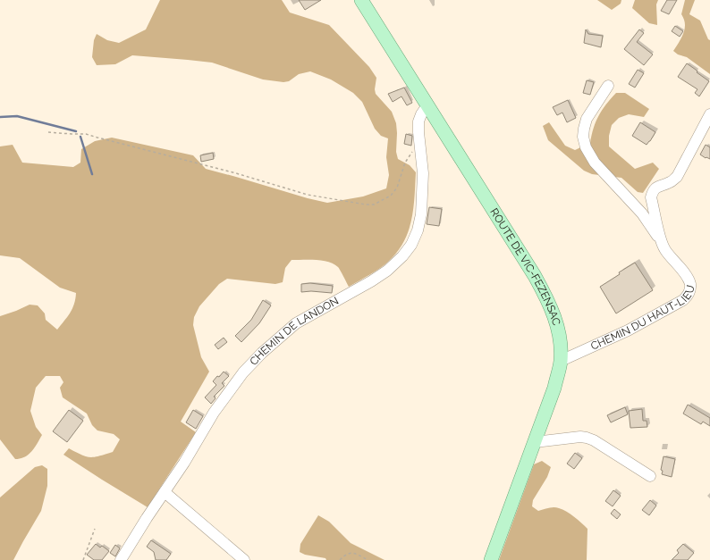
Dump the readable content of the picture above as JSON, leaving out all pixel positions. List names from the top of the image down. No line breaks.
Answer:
{"streets":{"main road":["ROUTE DE VIC-FEZENSAC"],"street":["CHEMIN DU HAUT-LIEU","CHEMIN DE LANDON"]},"crossings":[["ROUTE DE VIC-FEZENSAC","CHEMIN DU HAUT-LIEU"],["ROUTE DE VIC-FEZENSAC","CHEMIN DE LANDON"]]}
